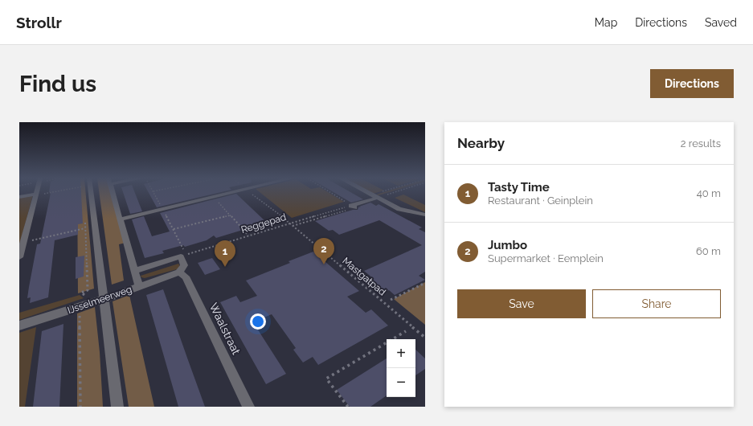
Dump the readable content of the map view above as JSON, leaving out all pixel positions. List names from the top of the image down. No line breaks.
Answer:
{"streets":{"street":["IJsselmeerweg","Waalstraat"],"path":["Reggepad","Mastgatpad"]},"crossings":[["Reggepad","Mastgatpad"],["Reggepad","IJsselmeerweg"],["Reggepad","Waalstraat"],["IJsselmeerweg","Waalstraat"]],"page":{"header":"Strollr","nav":["Map","Directions","Saved"],"buttons":["Directions",["Save","Share"]],"title":"Find us","heading":["Nearby","2 results"],"list":[{"mark":"1","name":"Tasty Time","note":"Restaurant · Geinplein","value":"40 m"},{"mark":"2","name":"Jumbo","note":"Supermarket · Eemplein","value":"60 m"}],"pins":["2","1"],"map_buttons":["+","−"]}}
